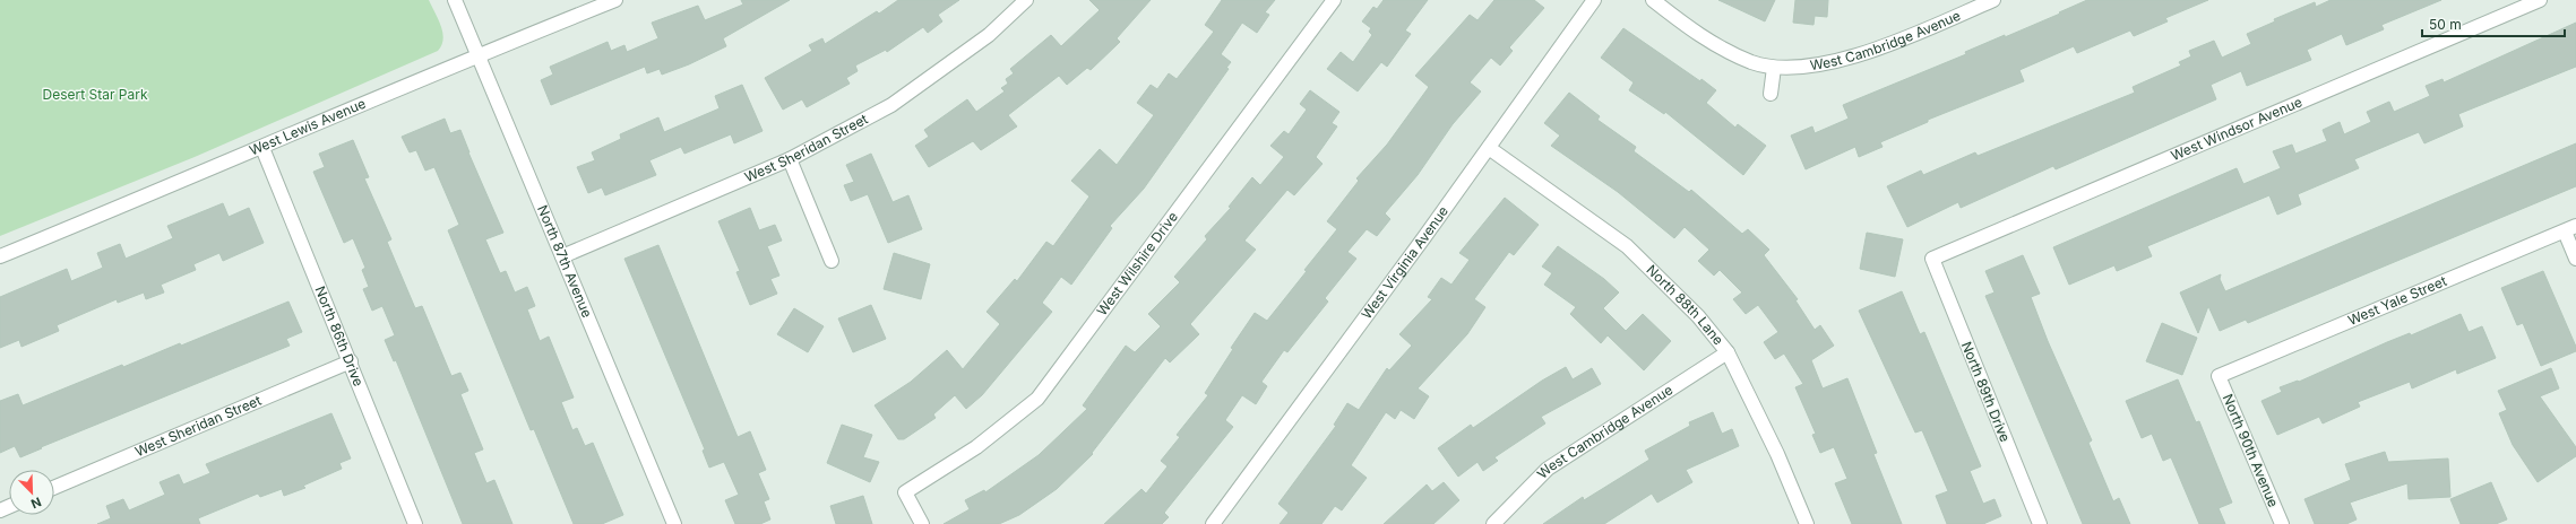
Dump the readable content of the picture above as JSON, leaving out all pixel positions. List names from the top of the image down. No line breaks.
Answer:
{"streets":{"street":["West Cambridge Avenue","West Lewis Avenue","West Windsor Avenue","West Sheridan Street","North 87th Avenue","West Virginia Avenue","West Wilshire Drive","West Yale Street","North 88th Lane","North 86th Drive","North 89th Drive","North 90th Avenue"]},"crossings":[["West Cambridge Avenue","North 88th Lane"],["West Lewis Avenue","North 87th Avenue"],["West Lewis Avenue","North 86th Drive"],["West Windsor Avenue","North 89th Drive"],["West Sheridan Street","North 87th Avenue"],["West Sheridan Street","North 86th Drive"],["West Virginia Avenue","North 88th Lane"],["West Yale Street","North 90th Avenue"]],"parks":["Desert Star Park"],"scale_bar":"50 m","north":"bottom right"}
